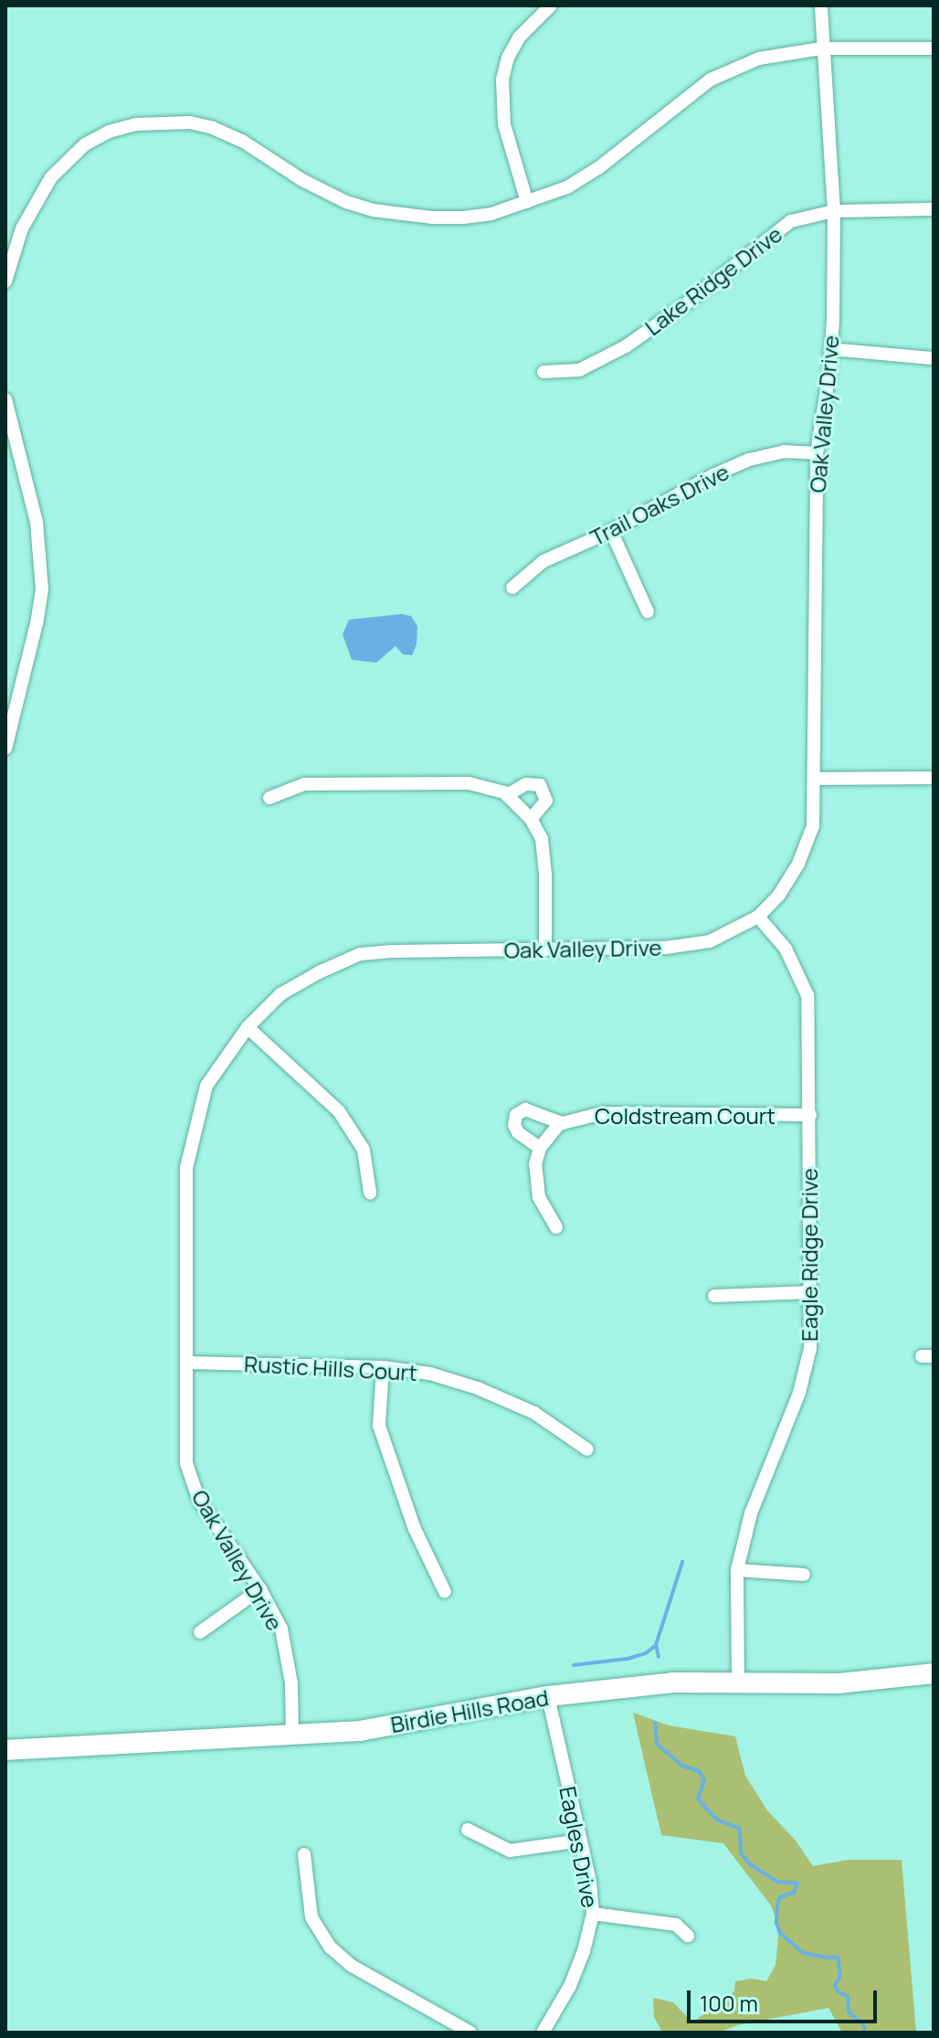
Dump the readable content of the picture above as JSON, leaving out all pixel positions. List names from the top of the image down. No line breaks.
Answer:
{"streets":{"main road":["Birdie Hills Road"],"street":["Lake Ridge Drive","Oak Valley Drive","Trail Oaks Drive","Coldstream Court","Eagle Ridge Drive","Rustic Hills Court","Eagles Drive"]},"crossings":[["Lake Ridge Drive","Oak Valley Drive"],["Oak Valley Drive","Trail Oaks Drive"],["Oak Valley Drive","Eagle Ridge Drive"],["Oak Valley Drive","Rustic Hills Court"],["Oak Valley Drive","Birdie Hills Road"],["Coldstream Court","Eagle Ridge Drive"],["Eagle Ridge Drive","Birdie Hills Road"],["Birdie Hills Road","Eagles Drive"]],"scale_bar":"100 m"}
